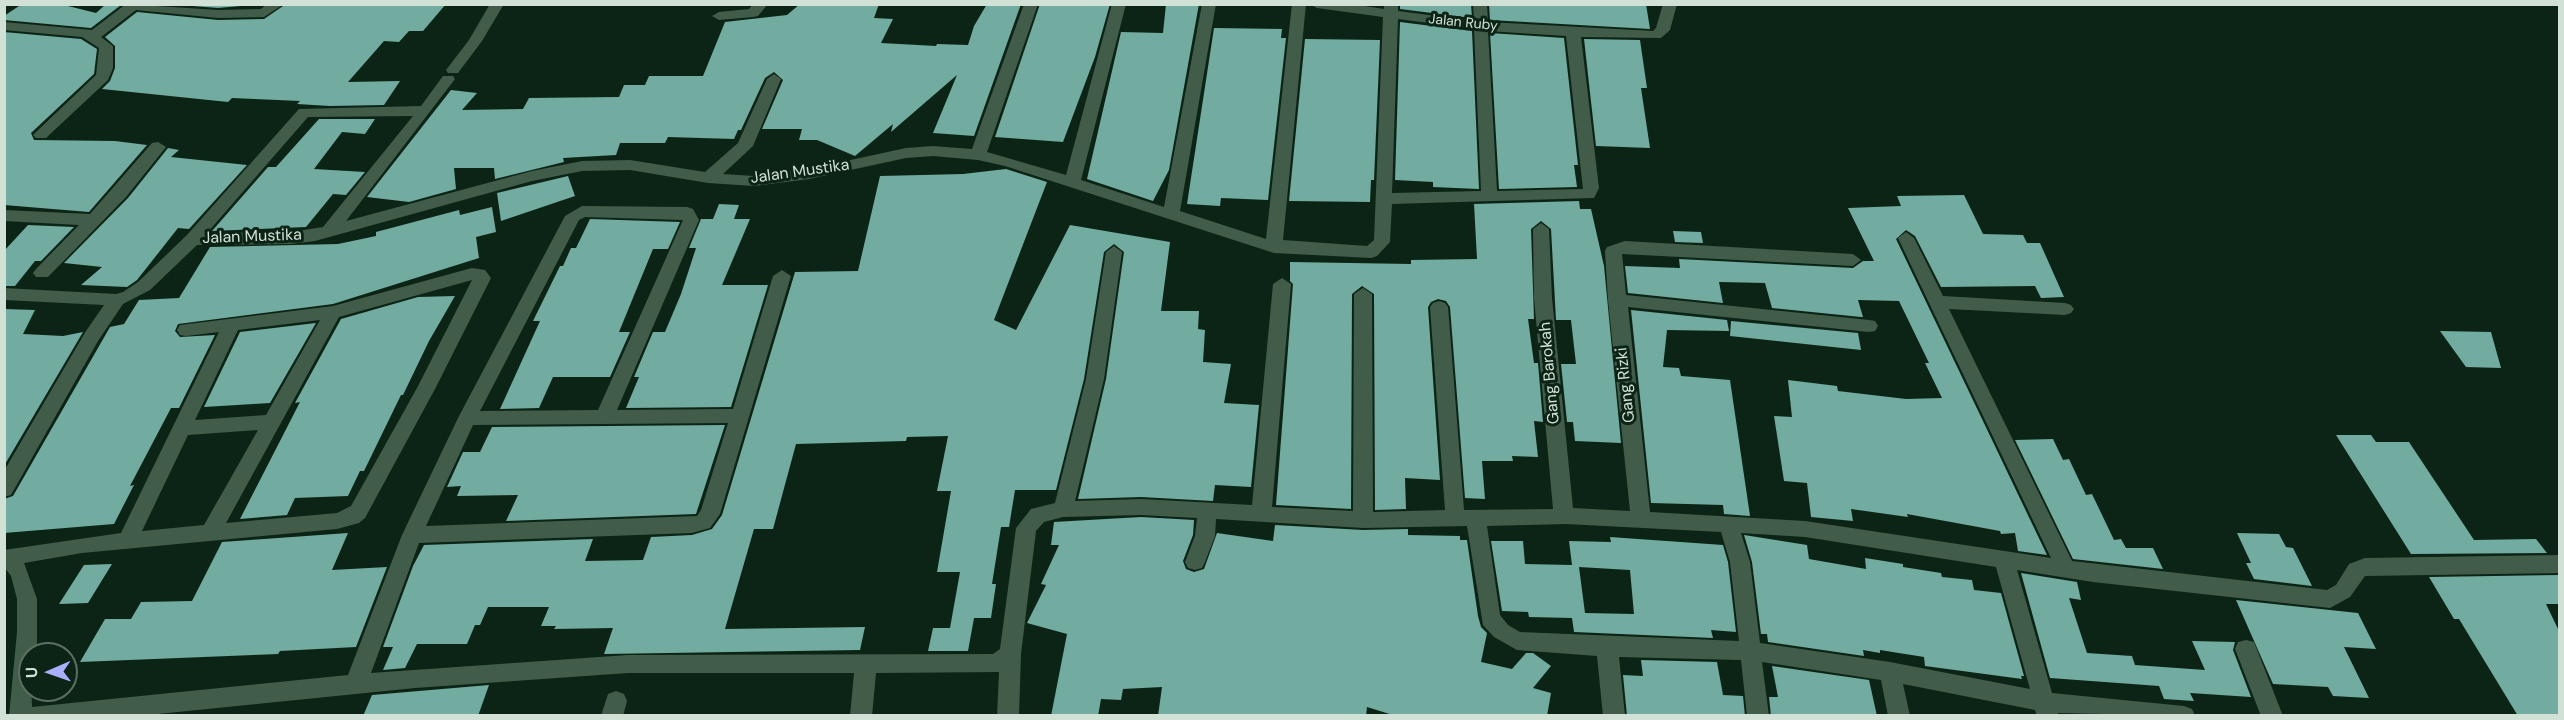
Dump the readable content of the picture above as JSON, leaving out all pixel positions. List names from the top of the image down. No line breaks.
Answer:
{"streets":{"street":["Jalan Ruby","Jalan Mustika","Gang Barokah","Gang Rizki"]},"north":"left"}
